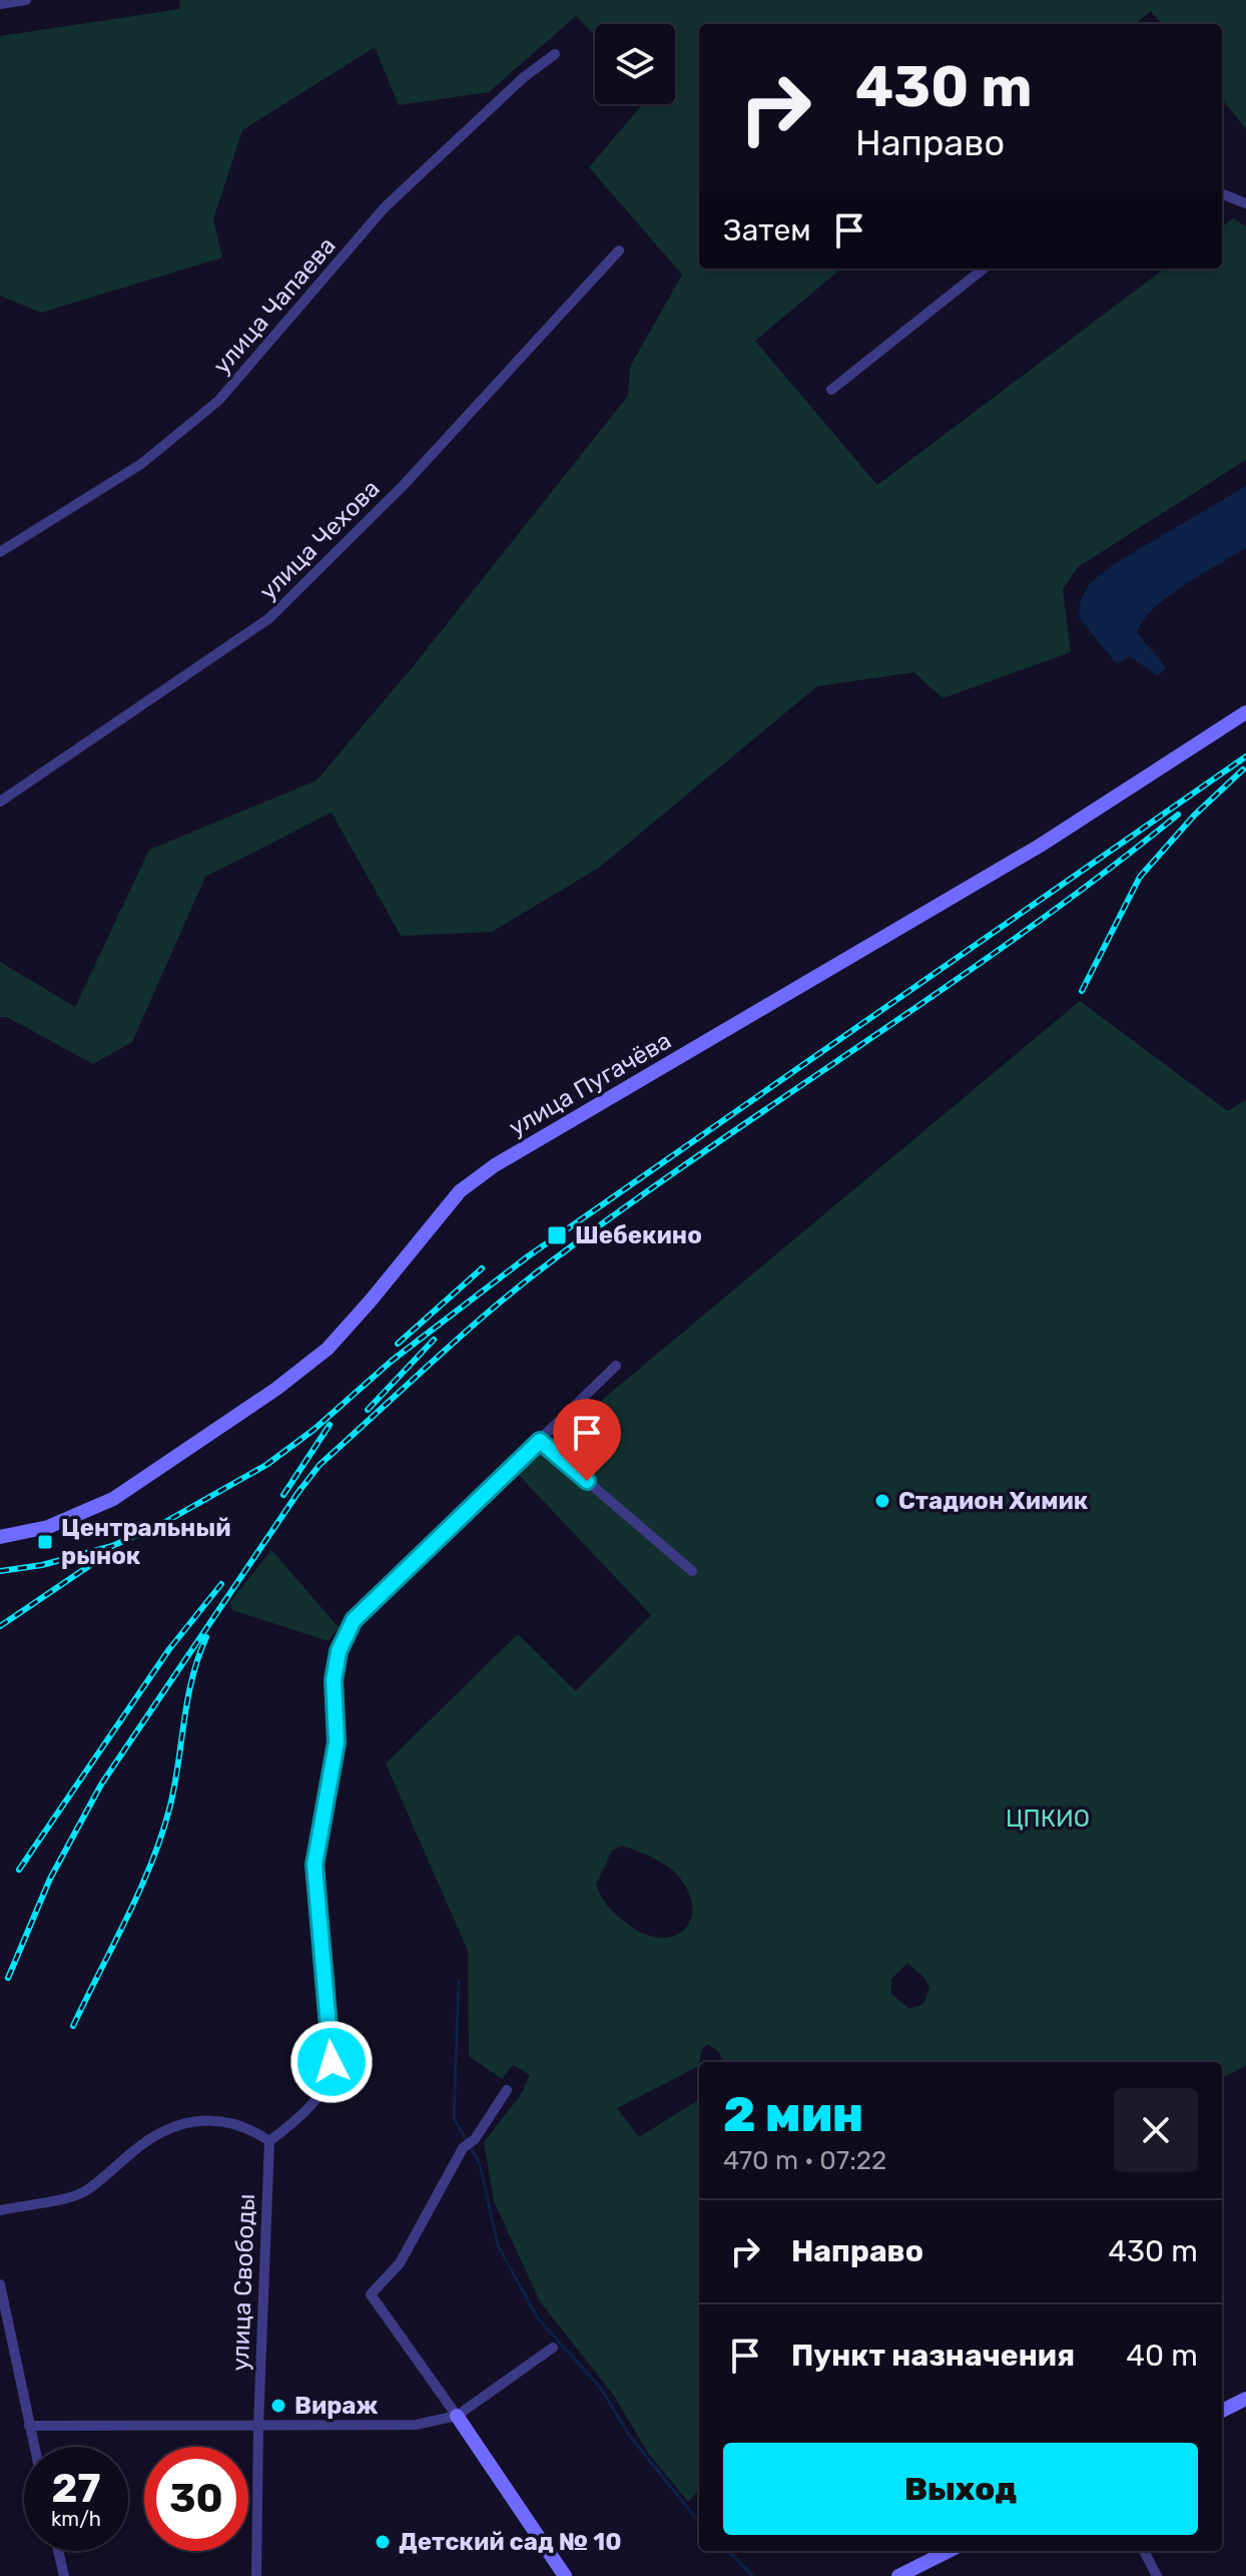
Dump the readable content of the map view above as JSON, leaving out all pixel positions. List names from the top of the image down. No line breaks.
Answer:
{"streets":{"street":["улица Чапаева","улица Чехова","улица Пугачёва","улица Свободы"]},"parks":["ЦПКИО"],"places":{"transit":["Шебекино","Центральный рынок"],"other":["Стадион Химик","Вираж","Детский сад № 10"]},"page":{"turn":["430 m","Направо"],"then":"Затем","heading":["2 мин","470 m · 07:22"],"list":[{"name":"Направо","value":"430 m"},{"name":"Пункт назначения","value":"40 m"}],"buttons":"Выход","speed":"27 km/h","limit":"30"}}
